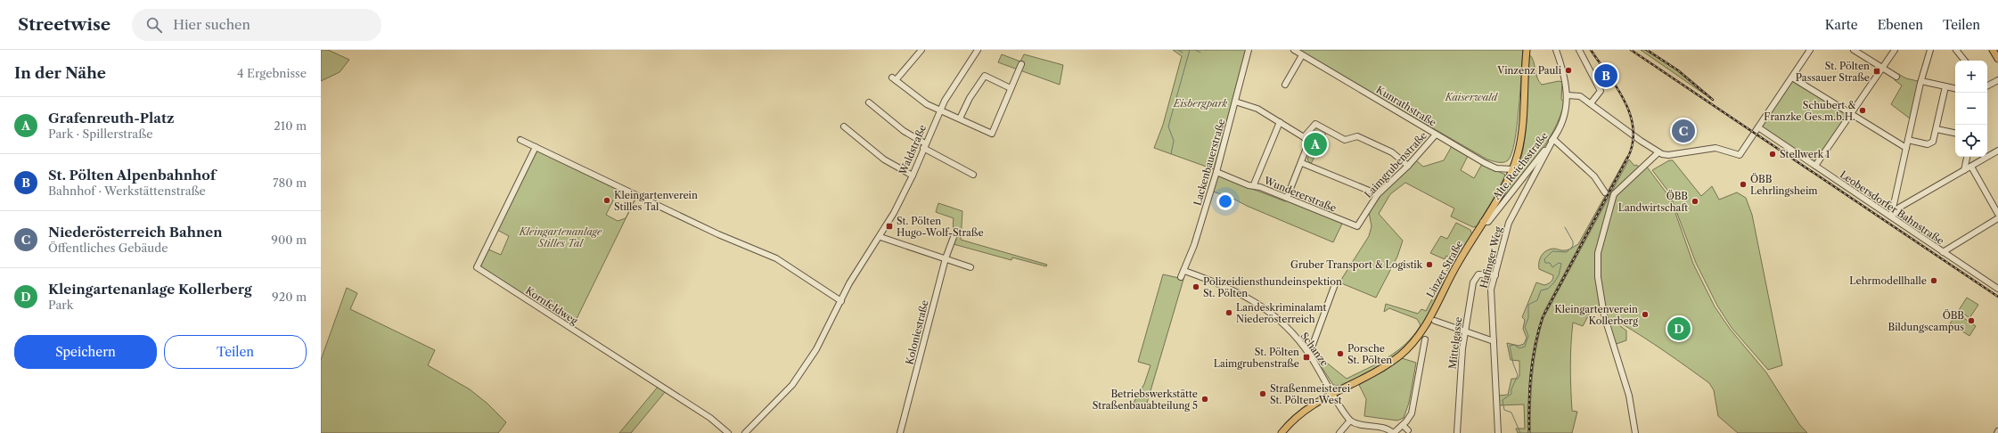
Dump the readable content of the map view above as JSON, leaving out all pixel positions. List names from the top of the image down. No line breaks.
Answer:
{"streets":{"main road":["Linzer Straße"],"street":["Kunrathstraße","Waldstraße","Lackenbauerstraße","Laimgrubenstraße","Alte Reichsstraße","Wundererstraße","Leobersdorfer Bahnstraße","Hafinger Weg","Kornfeldweg","Koloniestraße","Mittelgasse","Schanze"]},"crossings":[["Kunrathstraße","Laimgrubenstraße"],["Kunrathstraße","Linzer Straße"],["Lackenbauerstraße","Wundererstraße"],["Lackenbauerstraße","Schanze"],["Laimgrubenstraße","Wundererstraße"],["Alte Reichsstraße","Hafinger Weg"],["Alte Reichsstraße","Linzer Straße"],["Hafinger Weg","Mittelgasse"],["Linzer Straße","Schanze"]],"parks":["Kaiserwald","Eisbergpark","Kleingartenanlage Stilles Tal"],"places":{"other":["Vinzenz Pauli","Schubert & Franzke Ges.m.b.H.","Stellwerk 1","ÖBB Lehrlingsheim","Kleingartenverein Stilles Tal","ÖBB Landwirtschaft","Gruber Transport & Logistik","Lehrmodellhalle","Polizeidiensthundeinspektion St. Pölten","Landeskriminalamt Niederösterreich","Kleingartenverein Kollerberg","ÖBB Bildungscampus","Porsche St. Pölten","Straßenmeisterei St. Pölten-West","Betriebswerkstätte Straßenbauabteilung 5"],"transit":["St. Pölten Passauer Straße","St. Pölten Hugo-Wolf-Straße","St. Pölten Laimgrubenstraße"]},"page":{"header":"Streetwise","search":"Hier suchen","nav":["Karte","Ebenen","Teilen"],"heading":["In der Nähe","4 Ergebnisse"],"map_buttons":["+","−"],"pins":["B","C","A","D"],"list":[{"mark":"A","name":"Grafenreuth-Platz","note":"Park · Spillerstraße","value":"210 m"},{"mark":"B","name":"St. Pölten Alpenbahnhof","note":"Bahnhof · Werkstättenstraße","value":"780 m"},{"mark":"C","name":"Niederösterreich Bahnen","note":"Öffentliches Gebäude","value":"900 m"},{"mark":"D","name":"Kleingartenanlage Kollerberg","note":"Park","value":"920 m"}],"buttons":["Speichern","Teilen"]}}
